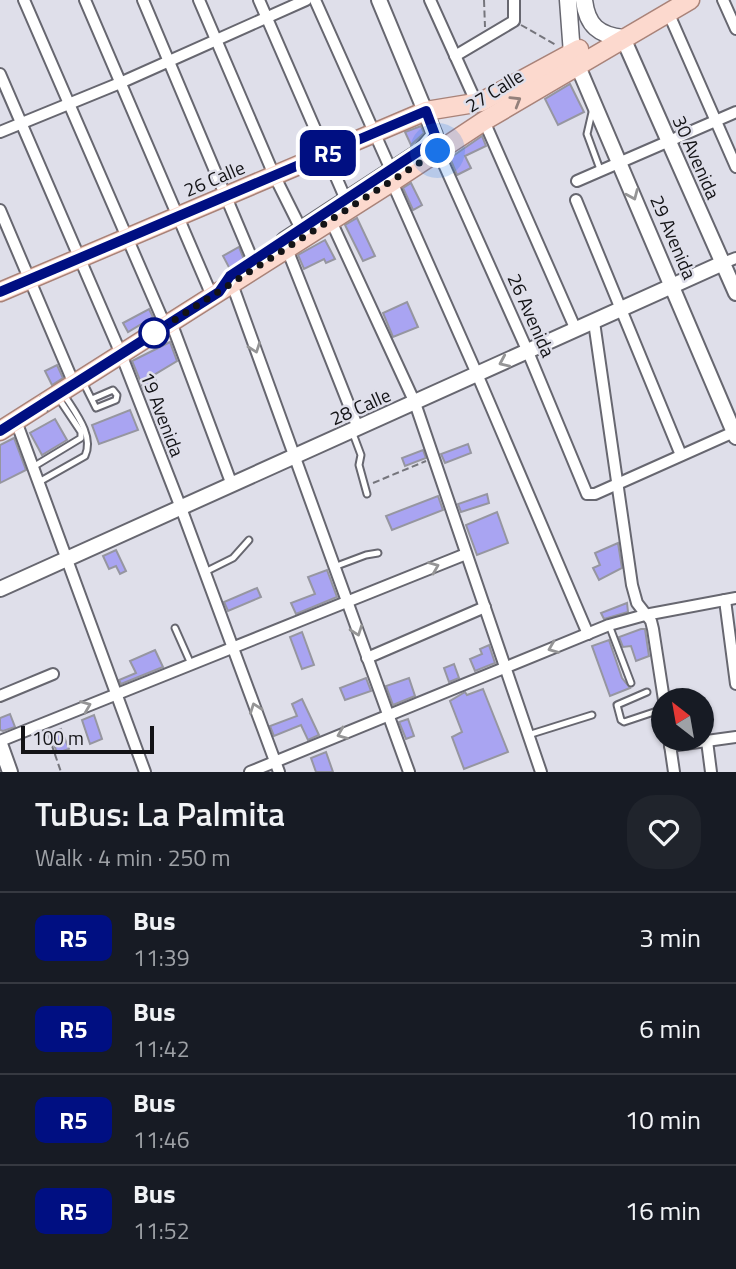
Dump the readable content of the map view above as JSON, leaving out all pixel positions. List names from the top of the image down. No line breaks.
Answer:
{"streets":{"main road":["27 Calle","26 Calle"],"street":["30 Avenida","29 Avenida","26 Avenida","28 Calle","19 Avenida"]},"crossings":[["27 Calle","30 Avenida"],["27 Calle","26 Calle"],["27 Calle","29 Avenida"],["27 Calle","26 Avenida"],["27 Calle","19 Avenida"],["30 Avenida","28 Calle"],["26 Calle","26 Avenida"],["26 Calle","19 Avenida"],["29 Avenida","28 Calle"],["26 Avenida","28 Calle"],["28 Calle","19 Avenida"]],"lines":["bus line R5"],"scale_bar":"100 m","north":"top left","page":{"on_map":"R5","scale":"100 m","heading":["TuBus: La Palmita","Walk · 4 min · 250 m"],"list":[{"mark":"R5","name":"Bus","note":"11:39","value":"3 min"},{"mark":"R5","name":"Bus","note":"11:42","value":"6 min"},{"mark":"R5","name":"Bus","note":"11:46","value":"10 min"},{"mark":"R5","name":"Bus","note":"11:52","value":"16 min"}]}}
